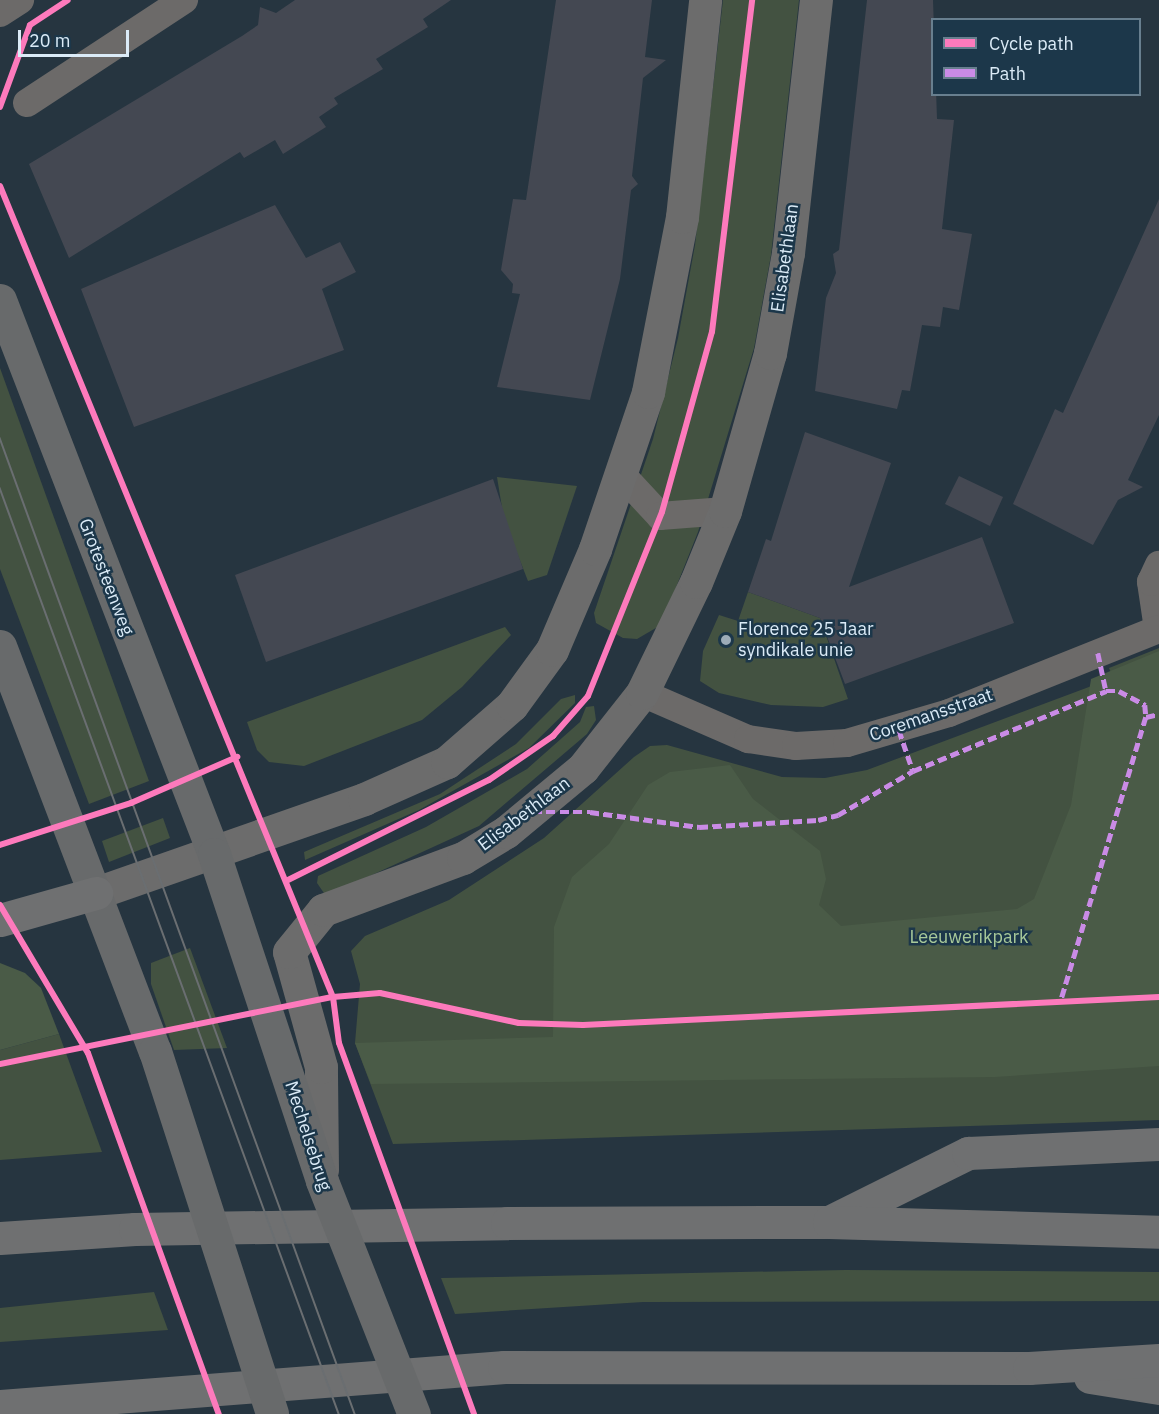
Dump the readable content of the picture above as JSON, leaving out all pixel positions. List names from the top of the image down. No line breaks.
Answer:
{"streets":{"main road":["Elisabethlaan","Grotesteenweg","Mechelsebrug"],"street":["Coremansstraat"]},"crossings":[["Elisabethlaan","Coremansstraat"],["Elisabethlaan","Mechelsebrug"],["Grotesteenweg","Mechelsebrug"]],"parks":["Leeuwerikpark"],"places":["Florence 25 Jaar syndikale unie"],"legend":["Cycle path","Path"],"scale_bar":"20 m"}
